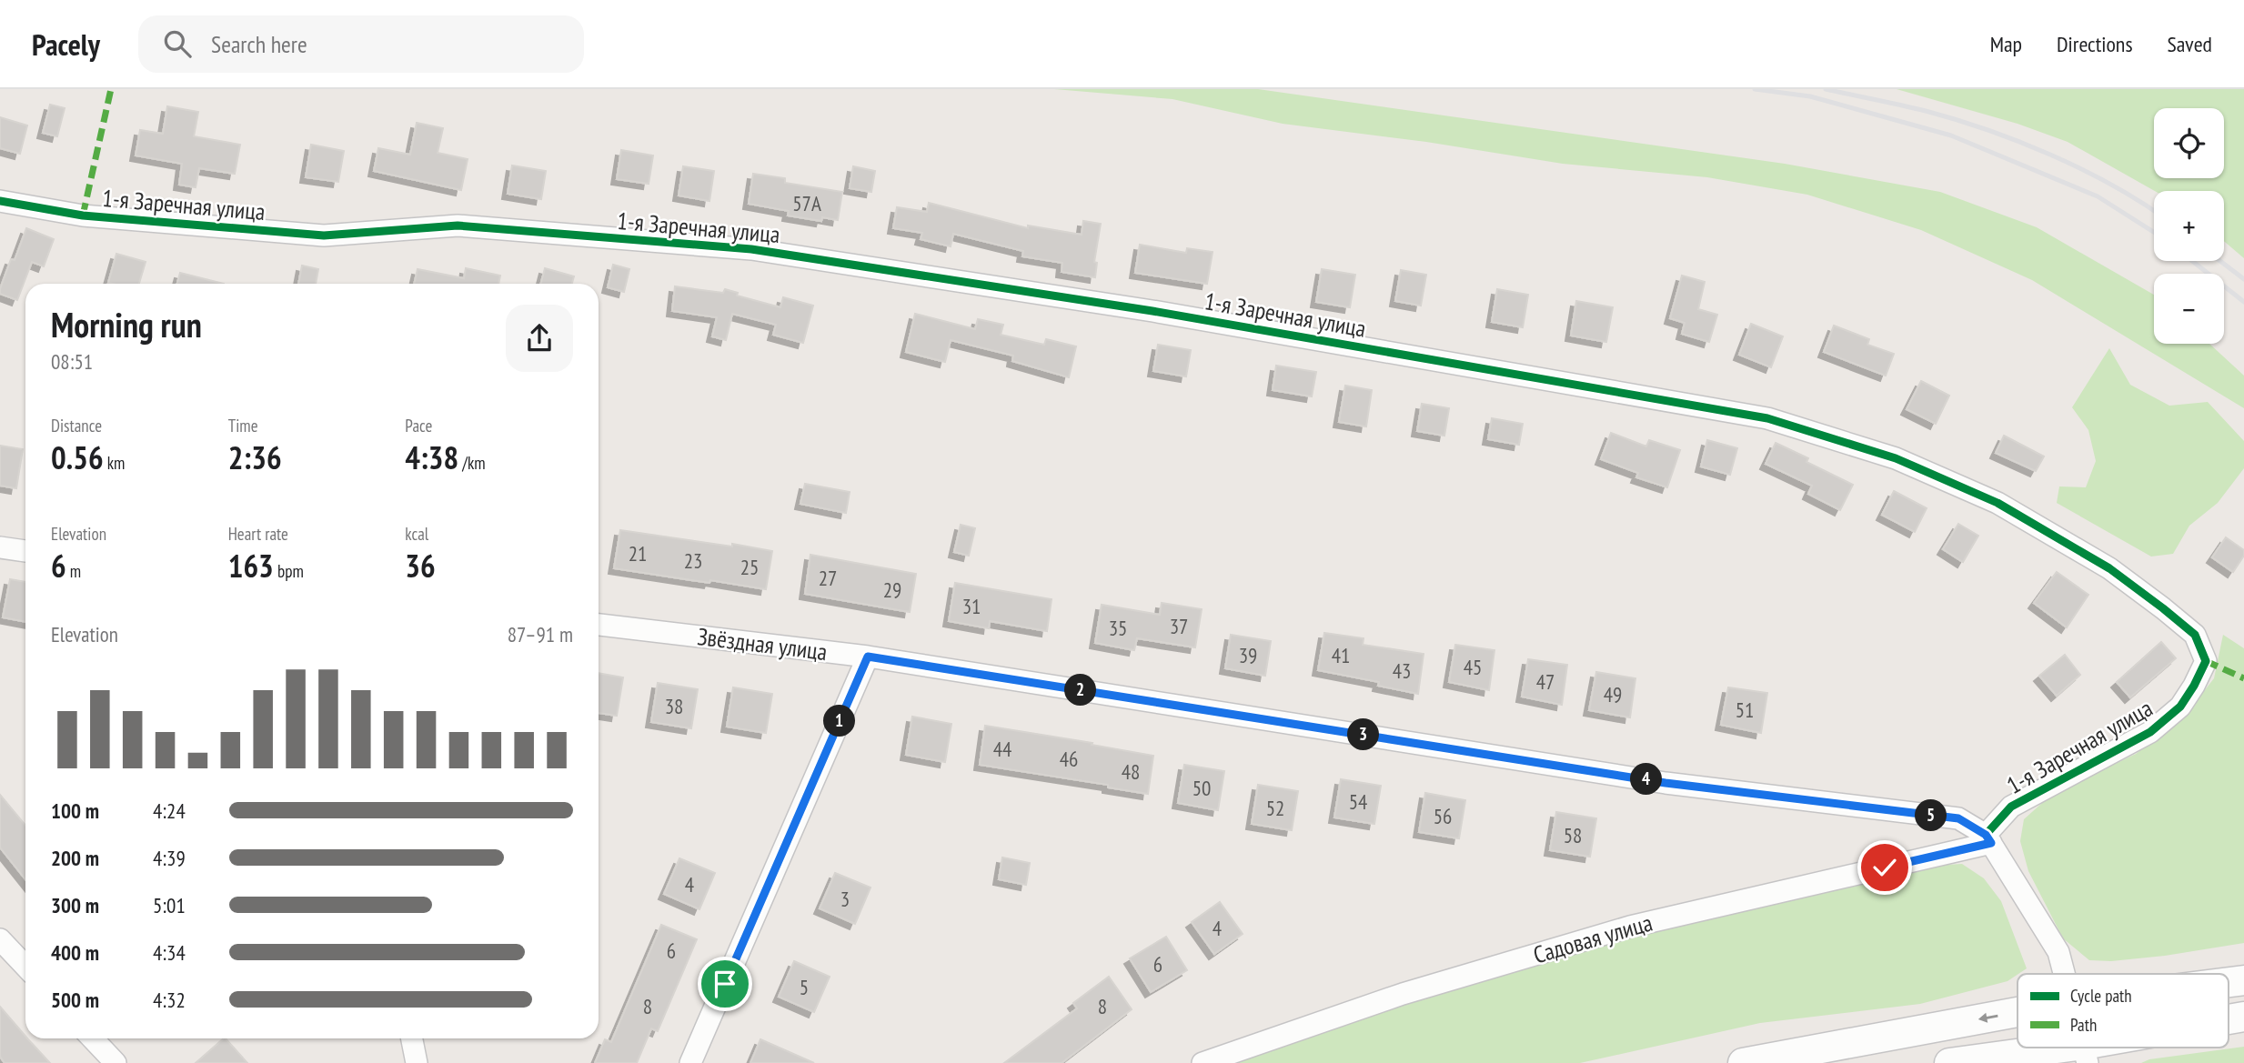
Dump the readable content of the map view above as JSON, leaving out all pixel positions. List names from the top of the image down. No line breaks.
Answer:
{"streets":{"street":["1-я Заречная улица","Звёздная улица","Садовая улица"]},"crossings":[["1-я Заречная улица","Звёздная улица"],["1-я Заречная улица","Садовая улица"],["Звёздная улица","Садовая улица"]],"house_numbers":["57А","21","23","25","27","29","31","37","35","39","41","45","43","47","49","38","51","44","46","48","50","54","52","56","58","4","3","4","6","6","5","8","8"],"legend":["Cycle path","Path"],"page":{"header":"Pacely","search":"Search here","nav":["Map","Directions","Saved"],"map_buttons":["+","−"],"heading":["Morning run","08:51"],"stats":[["Distance","0.56 km"],["Time","2:36"],["Pace","4:38 /km"],["Elevation","6 m"],["Heart rate","163 bpm"],["kcal","36"]],"chart":["Elevation","87–91 m"],"pins":["2","1","3","4","5"],"list":[{"name":"100 m","note":"4:24"},{"name":"200 m","note":"4:39"},{"name":"300 m","note":"5:01"},{"name":"400 m","note":"4:34"},{"name":"500 m","note":"4:32"}]}}
